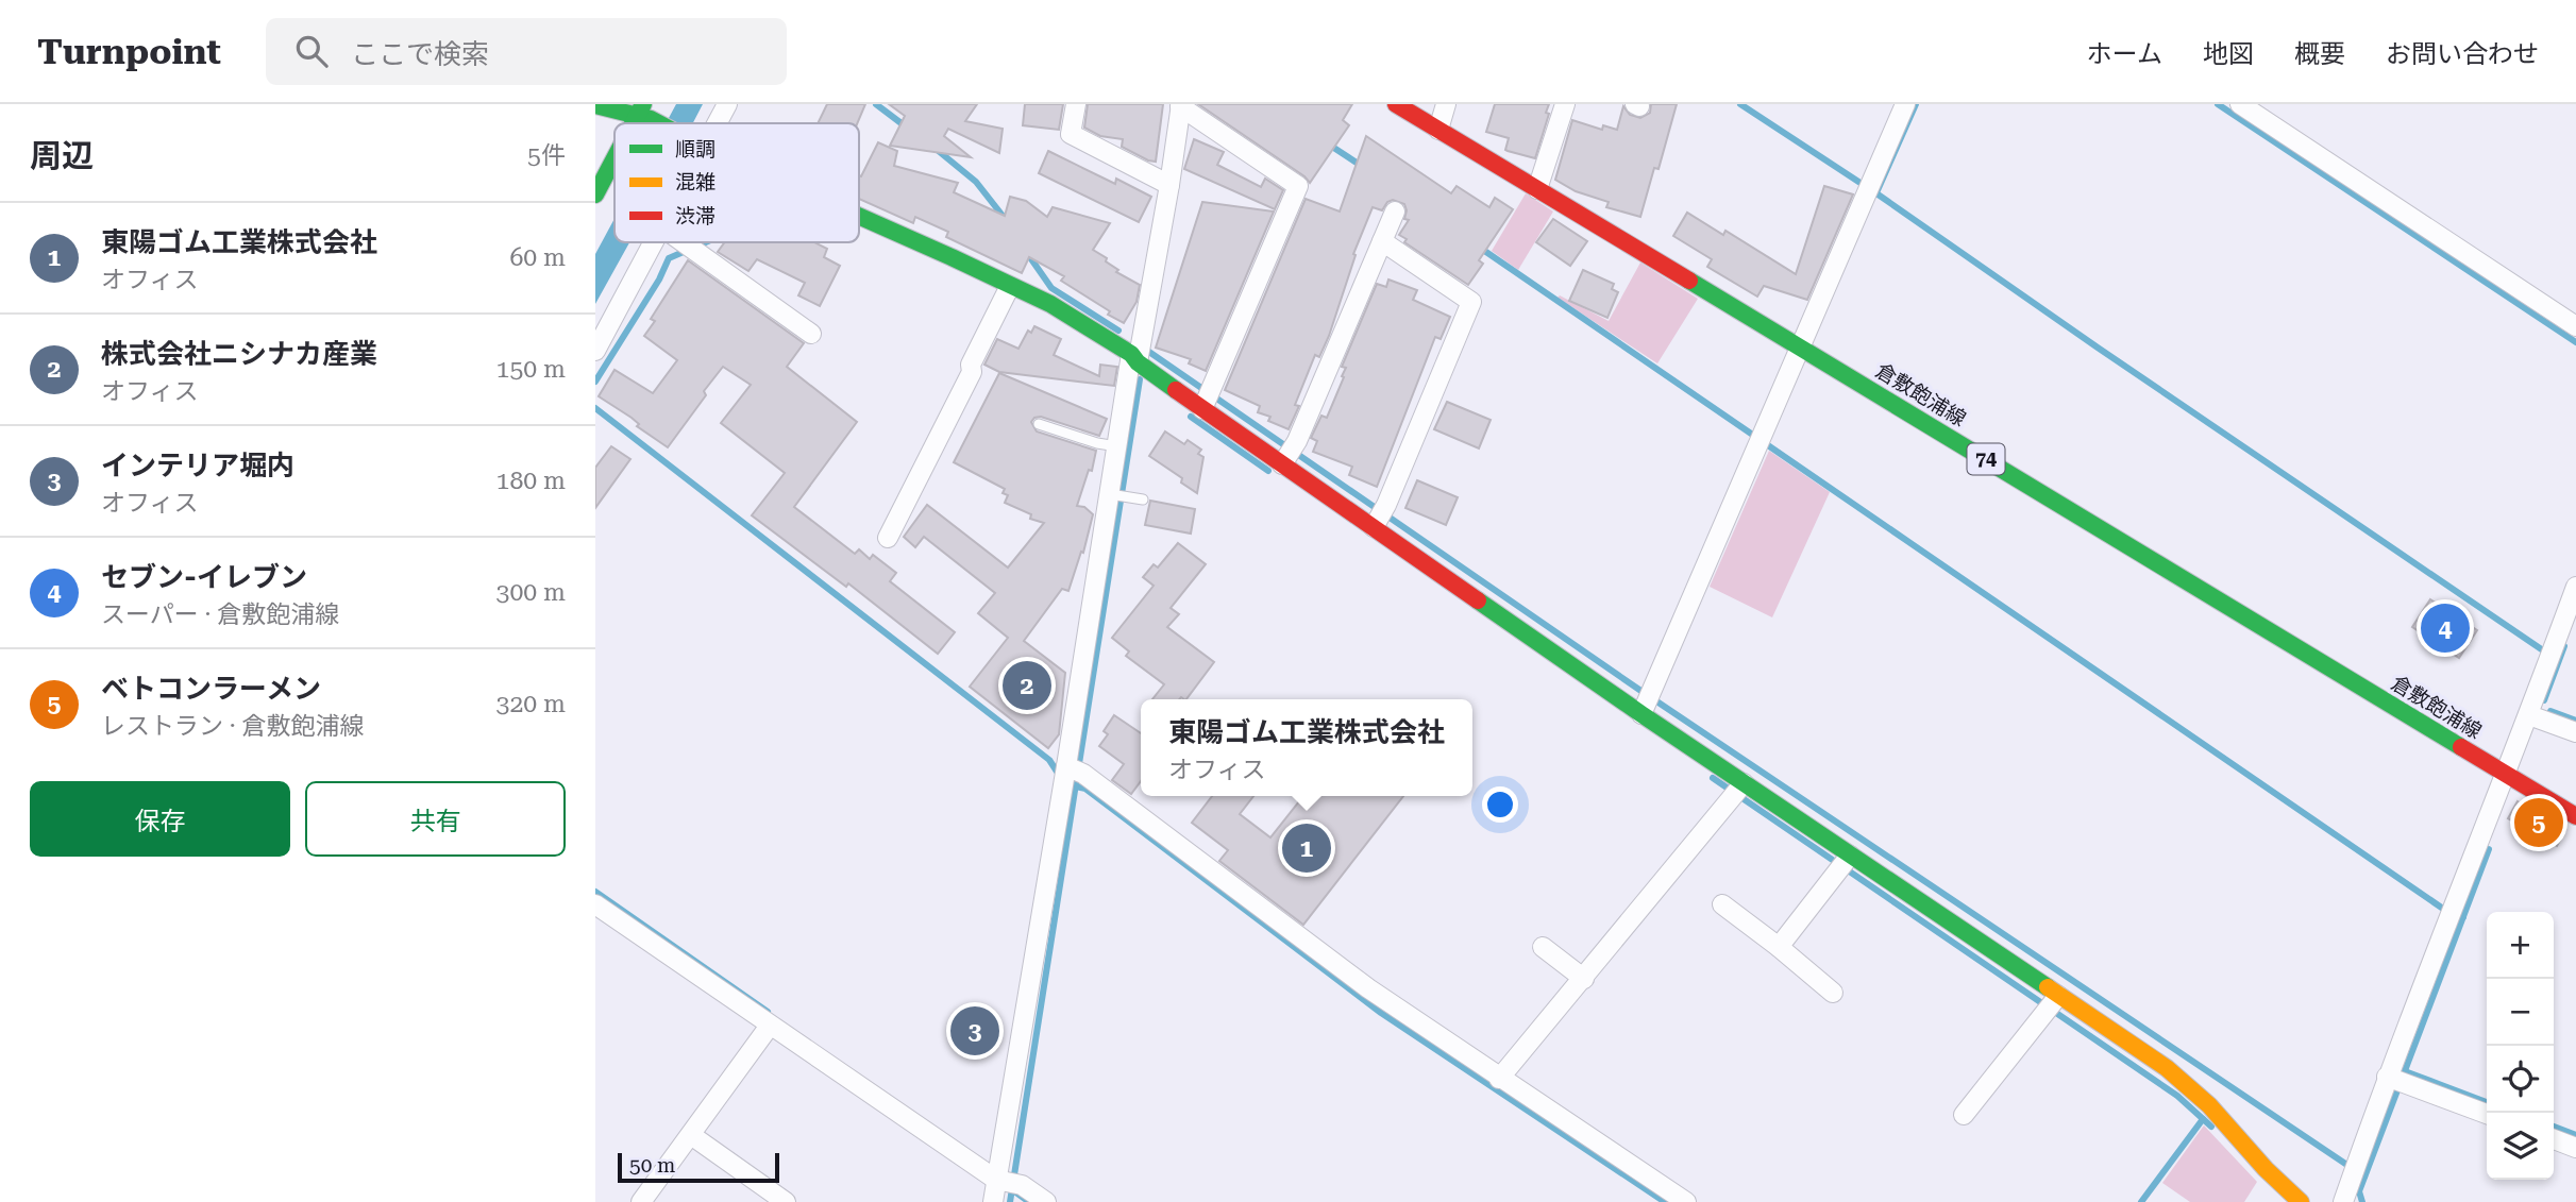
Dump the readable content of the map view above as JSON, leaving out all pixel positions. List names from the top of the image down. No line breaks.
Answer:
{"streets":{"street":["倉敷飽浦線","74"]},"legend":["順調","混雑","渋滞"],"scale_bar":"50 m","page":{"header":"Turnpoint","search":"ここで検索","nav":["ホーム","地図","概要","お問い合わせ"],"heading":["周辺","5件"],"list":[{"mark":"1","name":"東陽ゴム工業株式会社","note":"オフィス","value":"60 m"},{"mark":"2","name":"株式会社ニシナカ産業","note":"オフィス","value":"150 m"},{"mark":"3","name":"インテリア堀内","note":"オフィス","value":"180 m"},{"mark":"4","name":"セブン-イレブン","note":"スーパー · 倉敷飽浦線","value":"300 m"},{"mark":"5","name":"ベトコンラーメン","note":"レストラン · 倉敷飽浦線","value":"320 m"}],"pins":["4","2","5","1","3"],"popup":["東陽ゴム工業株式会社","オフィス"],"buttons":["保存","共有"],"map_buttons":["+","−"],"scale":"50 m"}}
